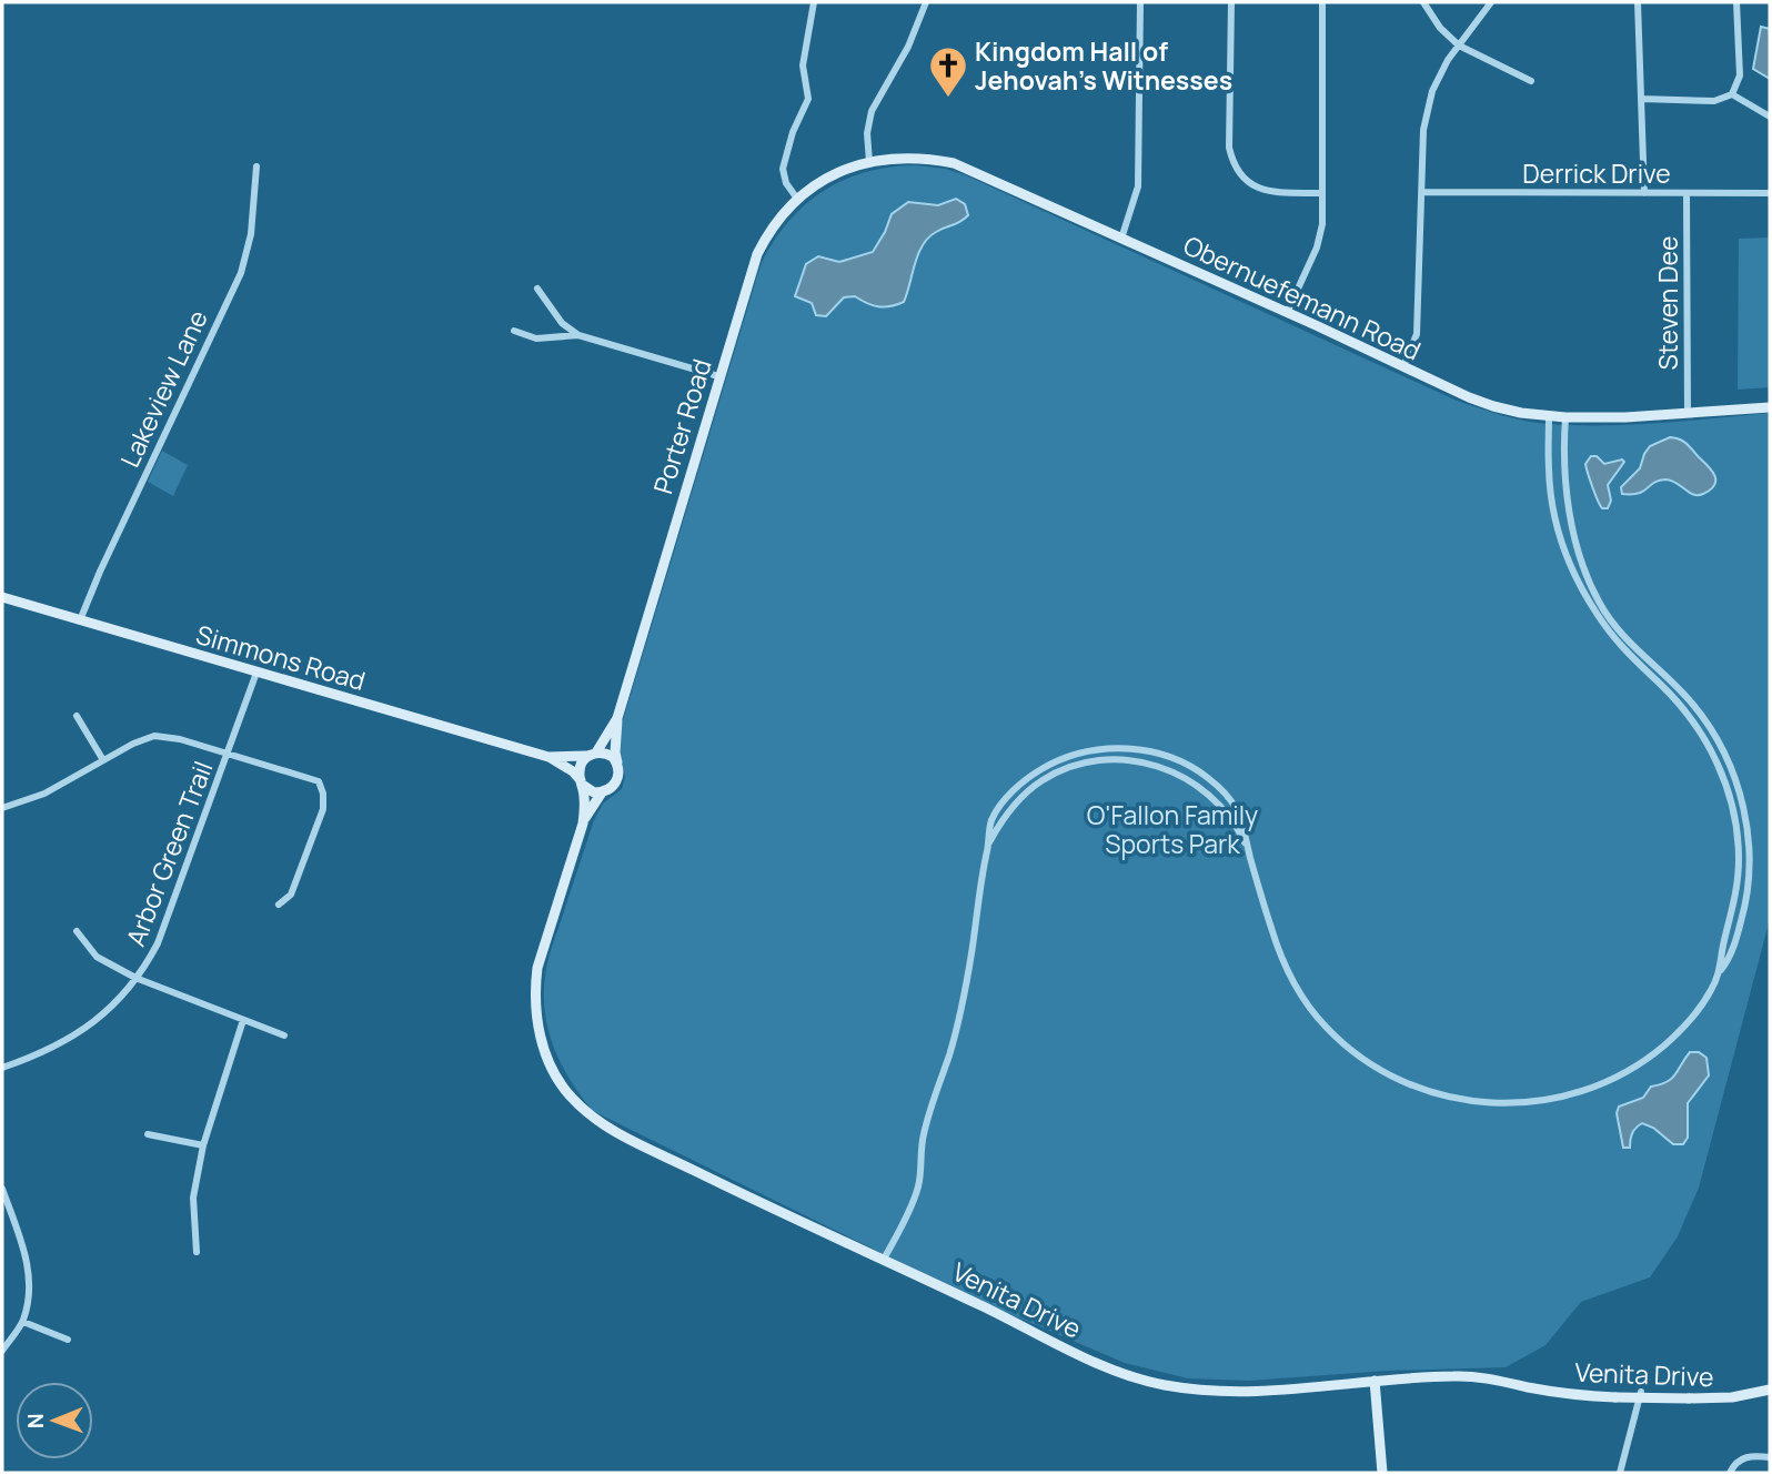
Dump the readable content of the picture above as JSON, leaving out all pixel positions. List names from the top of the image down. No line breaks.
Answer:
{"streets":{"street":["Derrick Drive","Obernuefemann Road","Steven Dee","Lakeview Lane","Porter Road","Simmons Road","Arbor Green Trail","Venita Drive"]},"crossings":[["Derrick Drive","Steven Dee"],["Obernuefemann Road","Steven Dee"],["Obernuefemann Road","Porter Road"],["Lakeview Lane","Simmons Road"],["Porter Road","Simmons Road"],["Porter Road","Venita Drive"],["Simmons Road","Arbor Green Trail"],["Simmons Road","Venita Drive"]],"parks":["O'Fallon Family Sports Park"],"places":{"church":["Kingdom Hall of Jehovah's Witnesses"]},"north":"left"}
